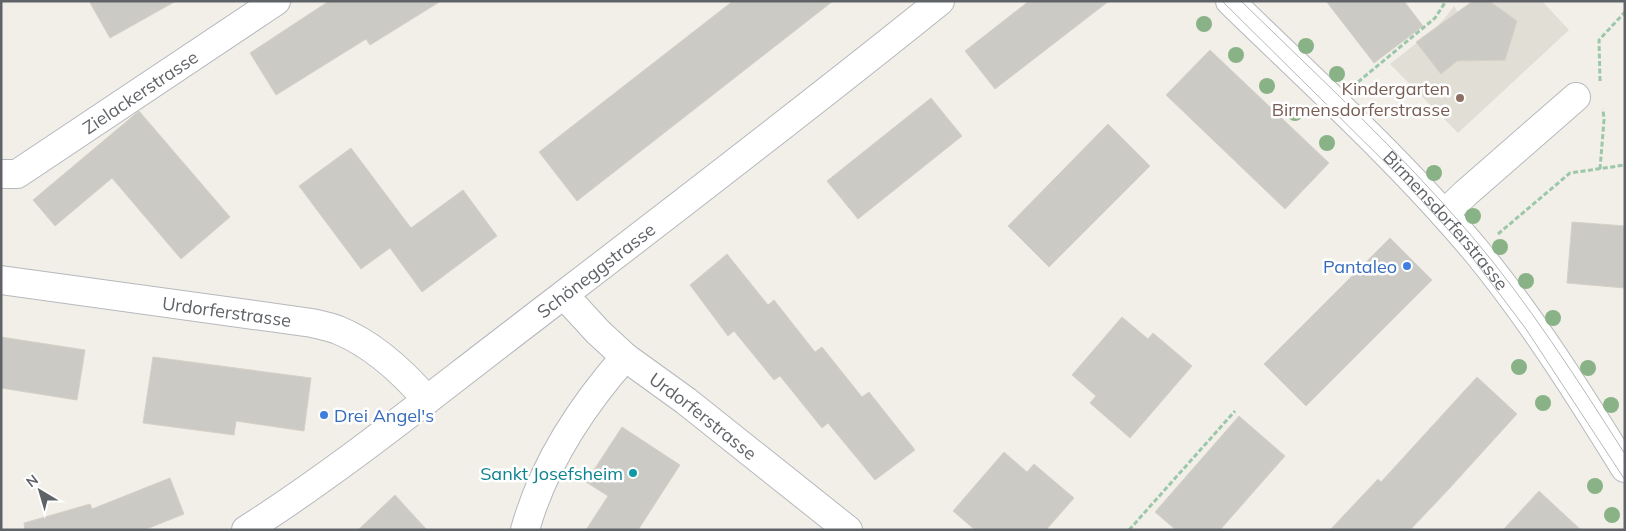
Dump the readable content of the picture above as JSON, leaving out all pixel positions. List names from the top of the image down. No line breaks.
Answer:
{"streets":{"street":["Zielackerstrasse","Birmensdorferstrasse","Schöneggstrasse","Urdorferstrasse"]},"crossings":[["Schöneggstrasse","Urdorferstrasse"]],"places":["Kindergarten Birmensdorferstrasse","Pantaleo","Drei Angel's","Sankt Josefsheim"],"north":"top left"}
